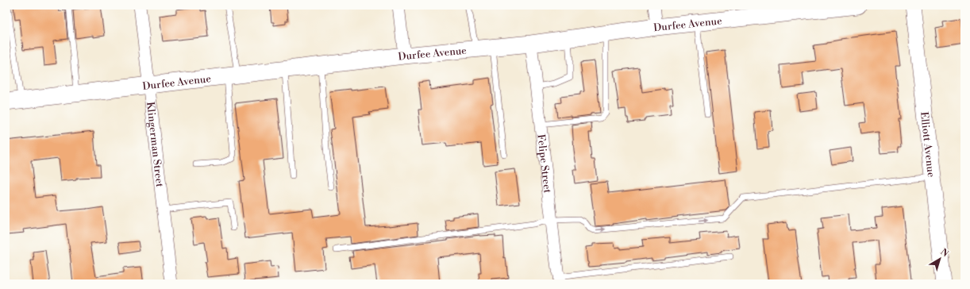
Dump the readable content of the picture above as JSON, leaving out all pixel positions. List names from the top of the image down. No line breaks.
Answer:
{"streets":{"main road":["Durfee Avenue"],"street":["Klingerman Street","Elliott Avenue","Felipe Street"]},"crossings":[["Durfee Avenue","Klingerman Street"],["Durfee Avenue","Felipe Street"]],"north":"top right"}
